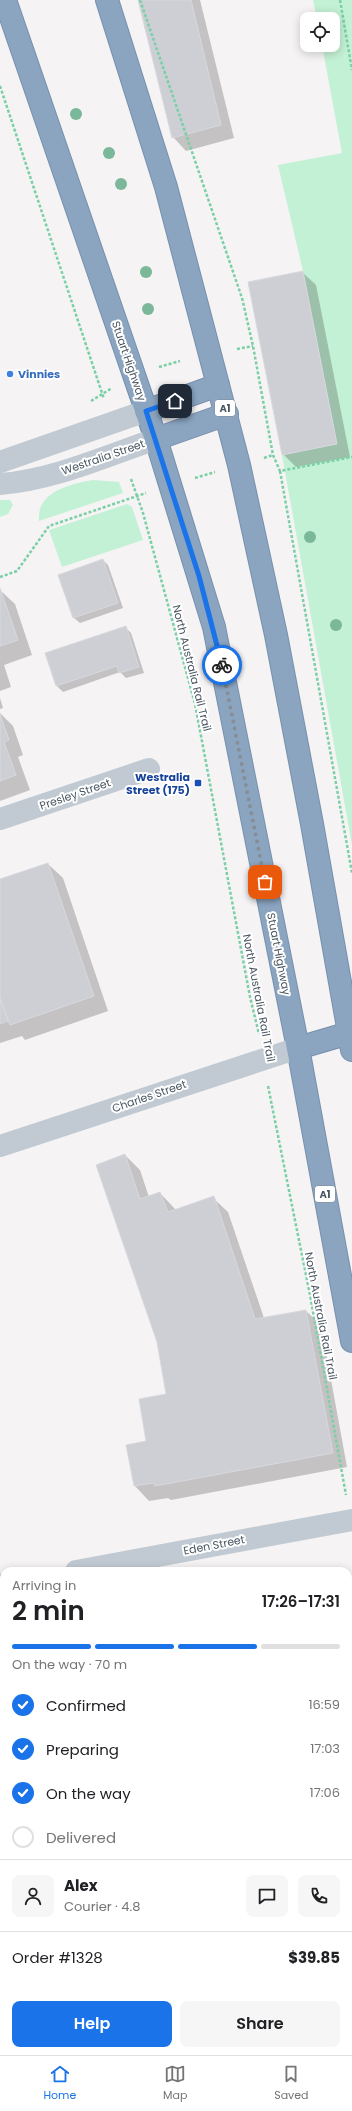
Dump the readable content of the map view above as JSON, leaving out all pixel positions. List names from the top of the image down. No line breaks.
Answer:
{"streets":{"highway":["Stuart Highway","A1","Westralia Street"],"street":["Presley Street","Charles Street","Eden Street"],"path":["North Australia Rail Trail"]},"crossings":[["Stuart Highway","Westralia Street"],["Stuart Highway","Charles Street"],["A1","Westralia Street"],["North Australia Rail Trail","Charles Street"],["North Australia Rail Trail","Eden Street"]],"places":{"other":["Vinnies"],"transit":["Westralia Street (175)"]},"page":{"heading":["2 min","Arriving in","17:26–17:31"],"panel":["Alex","Courier · 4.8","Order #1328","$39.85"],"bar":"On the way · 70 m","list":[["Confirmed","16:59"],["Preparing","17:03"],["On the way","17:06"],"Delivered"],"buttons":["Help","Share"],"tabs":["Home","Map","Saved"]}}
